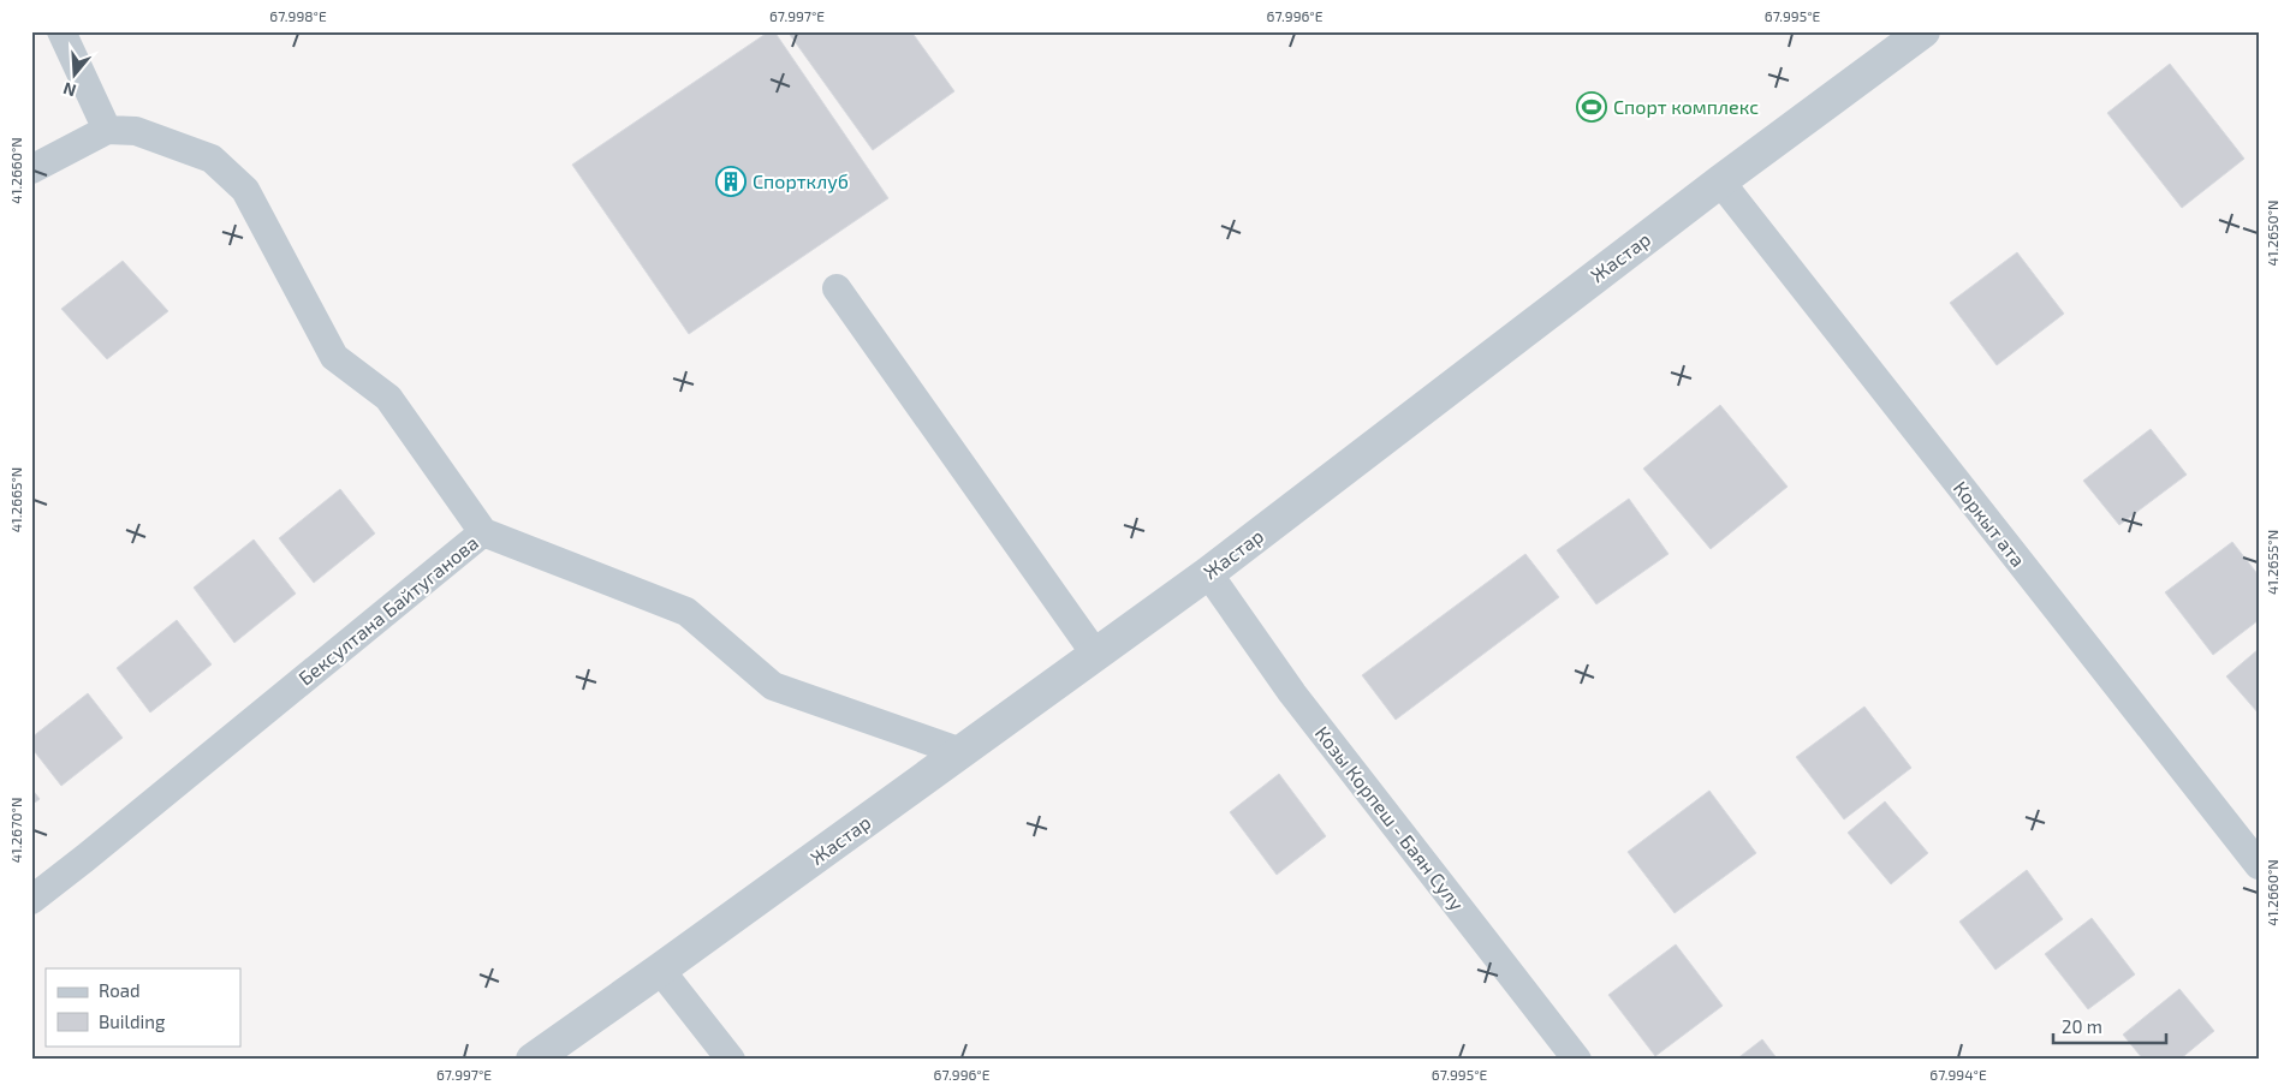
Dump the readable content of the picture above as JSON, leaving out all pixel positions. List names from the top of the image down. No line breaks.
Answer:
{"streets":{"street":["Жастар","Коркыт ата","Бексултана Байтуганова","Козы Корпеш - Баян Сулу"]},"crossings":[["Жастар","Коркыт ата"],["Жастар","Козы Корпеш - Баян Сулу"]],"places":{"sports":["Спорт комплекс"],"building":["Спортклуб"]},"legend":["Road","Building"],"scale_bar":"20 m","north":"bottom","coordinates":["67.998°E","67.997°E","67.996°E","67.995°E","41.2660°N","41.2650°N","41.2665°N","41.2655°N","41.2670°N","67.994°E"]}
